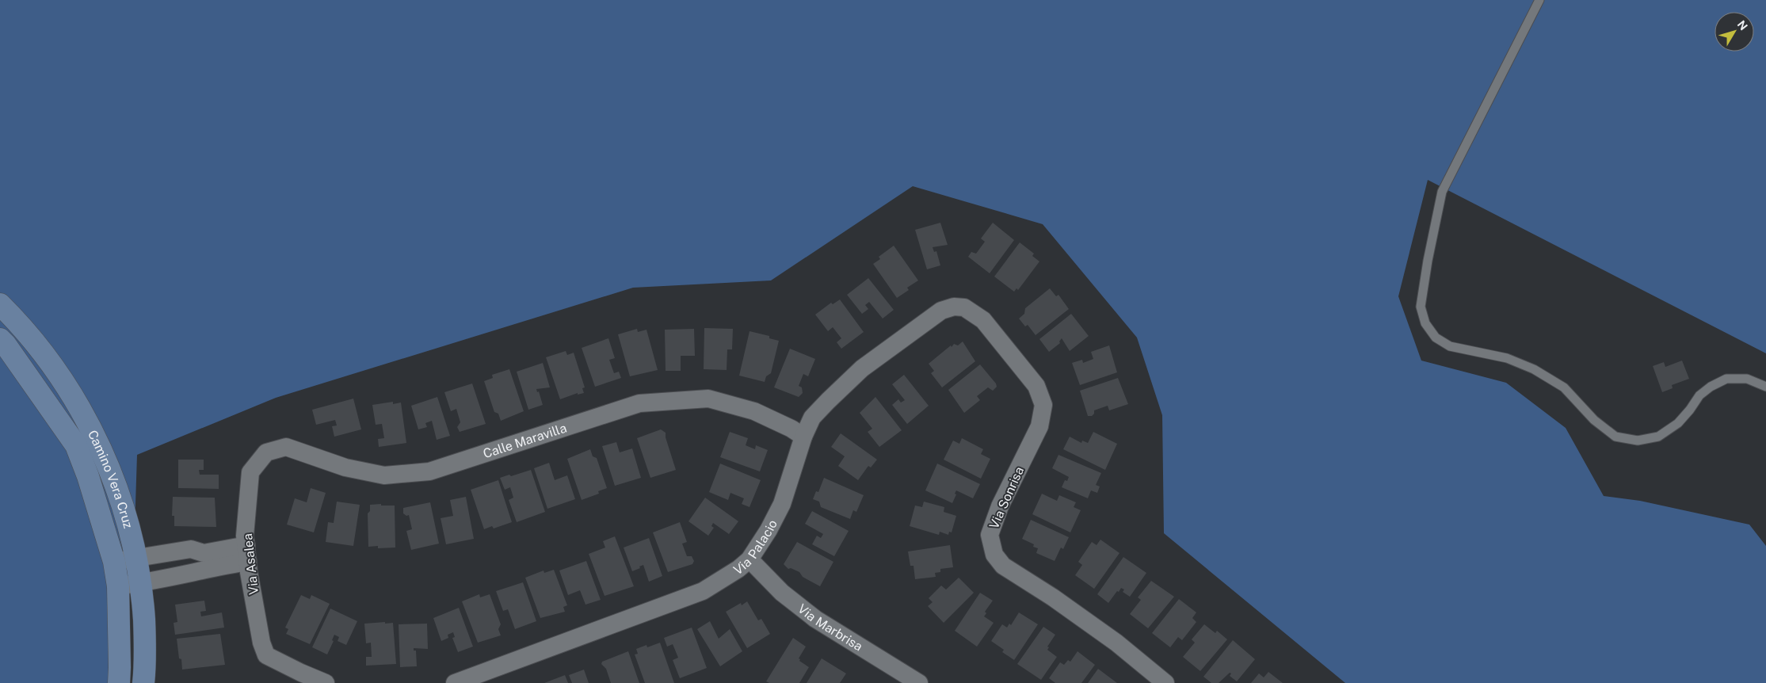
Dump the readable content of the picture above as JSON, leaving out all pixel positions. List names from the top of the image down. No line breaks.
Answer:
{"streets":{"main road":["Camino Vera Cruz"],"street":["Calle Maravilla","Via Sonrisa","Via Palacio","Via Asalea","Via Marbrisa"]},"crossings":[["Calle Maravilla","Via Palacio"],["Calle Maravilla","Via Asalea"],["Via Sonrisa","Via Palacio"],["Via Palacio","Via Marbrisa"]],"north":"top right"}
